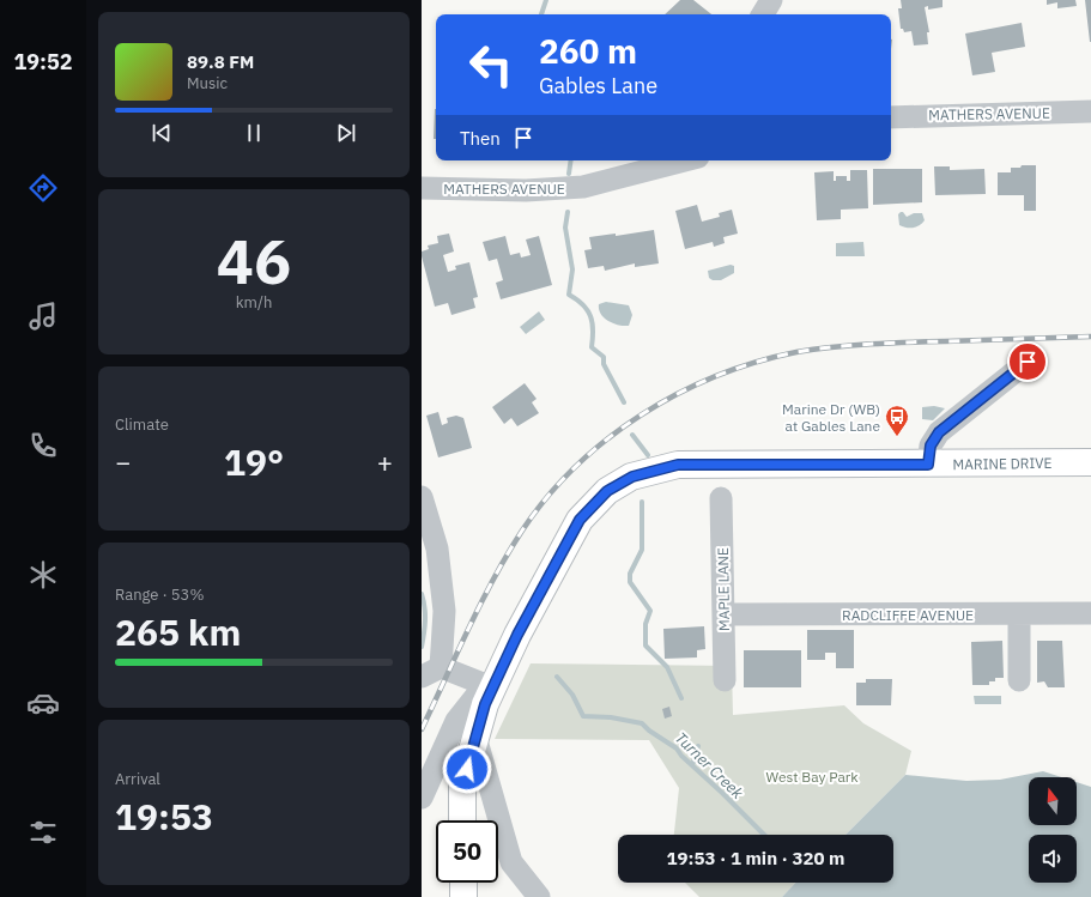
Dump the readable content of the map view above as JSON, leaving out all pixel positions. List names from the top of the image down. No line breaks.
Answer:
{"streets":{"main road":["MARINE DRIVE"],"street":["MATHERS AVENUE","MAPLE LANE","RADCLIFFE AVENUE"]},"crossings":[["MAPLE LANE","RADCLIFFE AVENUE"]],"water":["Turner Creek"],"parks":["West Bay Park"],"places":{"bus stop":["Marine Dr (WB) at Gables Lane"]},"north":"top","page":{"tabs":"19:52","turn":["260 m","Gables Lane"],"song":["89.8 FM","Music"],"then":"Then","tile":[["46","km/h"],"Climate",["Range · 53%","265 km"],["Arrival","19:53"]],"heat":["−","19°","+"],"limit":"50","trip":"19:53 · 1 min · 320 m"}}
